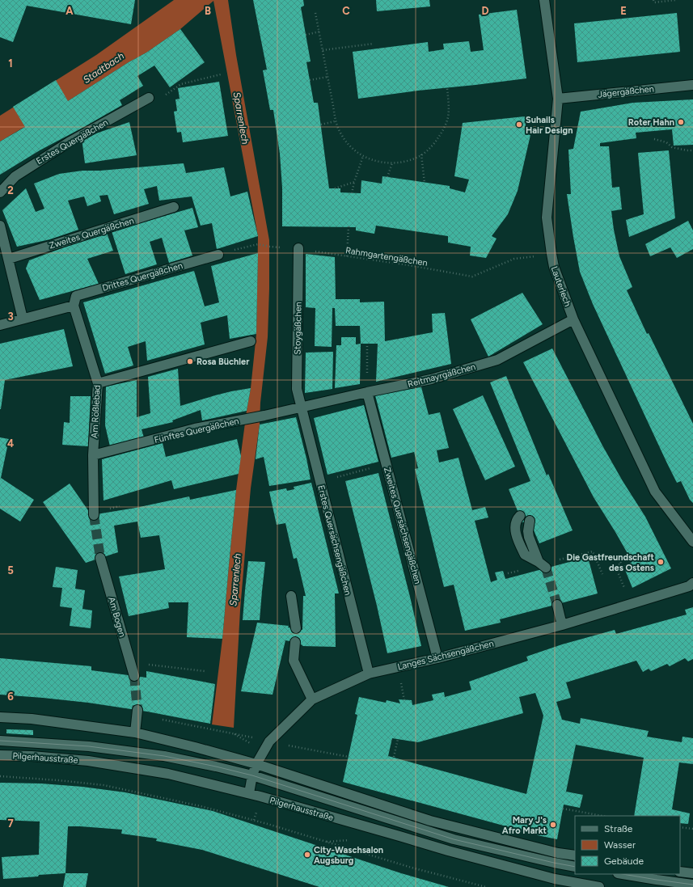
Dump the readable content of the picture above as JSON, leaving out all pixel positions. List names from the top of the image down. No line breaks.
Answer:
{"streets":{"street":["Jägergäßchen","Erstes Quergäßchen","Zweites Quergäßchen","Drittes Quergäßchen","Lauterlech","Stoygäßchen","Reitmayrgäßchen","Am Rößlebad","Fünftes Quergäßchen","Zweites Quersächsengäßchen","Erstes Quersächsengäßchen","Am Bogen","Langes Sächsengäßchen","Pilgerhausstraße"],"path":["Rahmgartengäßchen"]},"crossings":[["Jägergäßchen","Lauterlech"],["Rahmgartengäßchen","Drittes Quergäßchen"],["Rahmgartengäßchen","Lauterlech"],["Rahmgartengäßchen","Stoygäßchen"],["Drittes Quergäßchen","Am Rößlebad"],["Lauterlech","Reitmayrgäßchen"],["Stoygäßchen","Reitmayrgäßchen"],["Stoygäßchen","Fünftes Quergäßchen"],["Stoygäßchen","Erstes Quersächsengäßchen"],["Reitmayrgäßchen","Fünftes Quergäßchen"],["Reitmayrgäßchen","Zweites Quersächsengäßchen"],["Reitmayrgäßchen","Erstes Quersächsengäßchen"],["Am Rößlebad","Fünftes Quergäßchen"],["Fünftes Quergäßchen","Erstes Quersächsengäßchen"],["Zweites Quersächsengäßchen","Langes Sächsengäßchen"],["Erstes Quersächsengäßchen","Langes Sächsengäßchen"],["Langes Sächsengäßchen","Pilgerhausstraße"]],"water":["Stadtbach","Sparrenlech"],"places":["Roter Hahn","Suhails Hair Design","Rosa Büchler","Die Gastfreundschaft des Ostens","Mary J's Afro Markt","City-Waschsalon Augsburg"],"legend":["Straße","Wasser","Gebäude"],"grid":{"columns":["A","B","C","D","E"],"rows":["1","2","3","4","5","6","7"]}}
